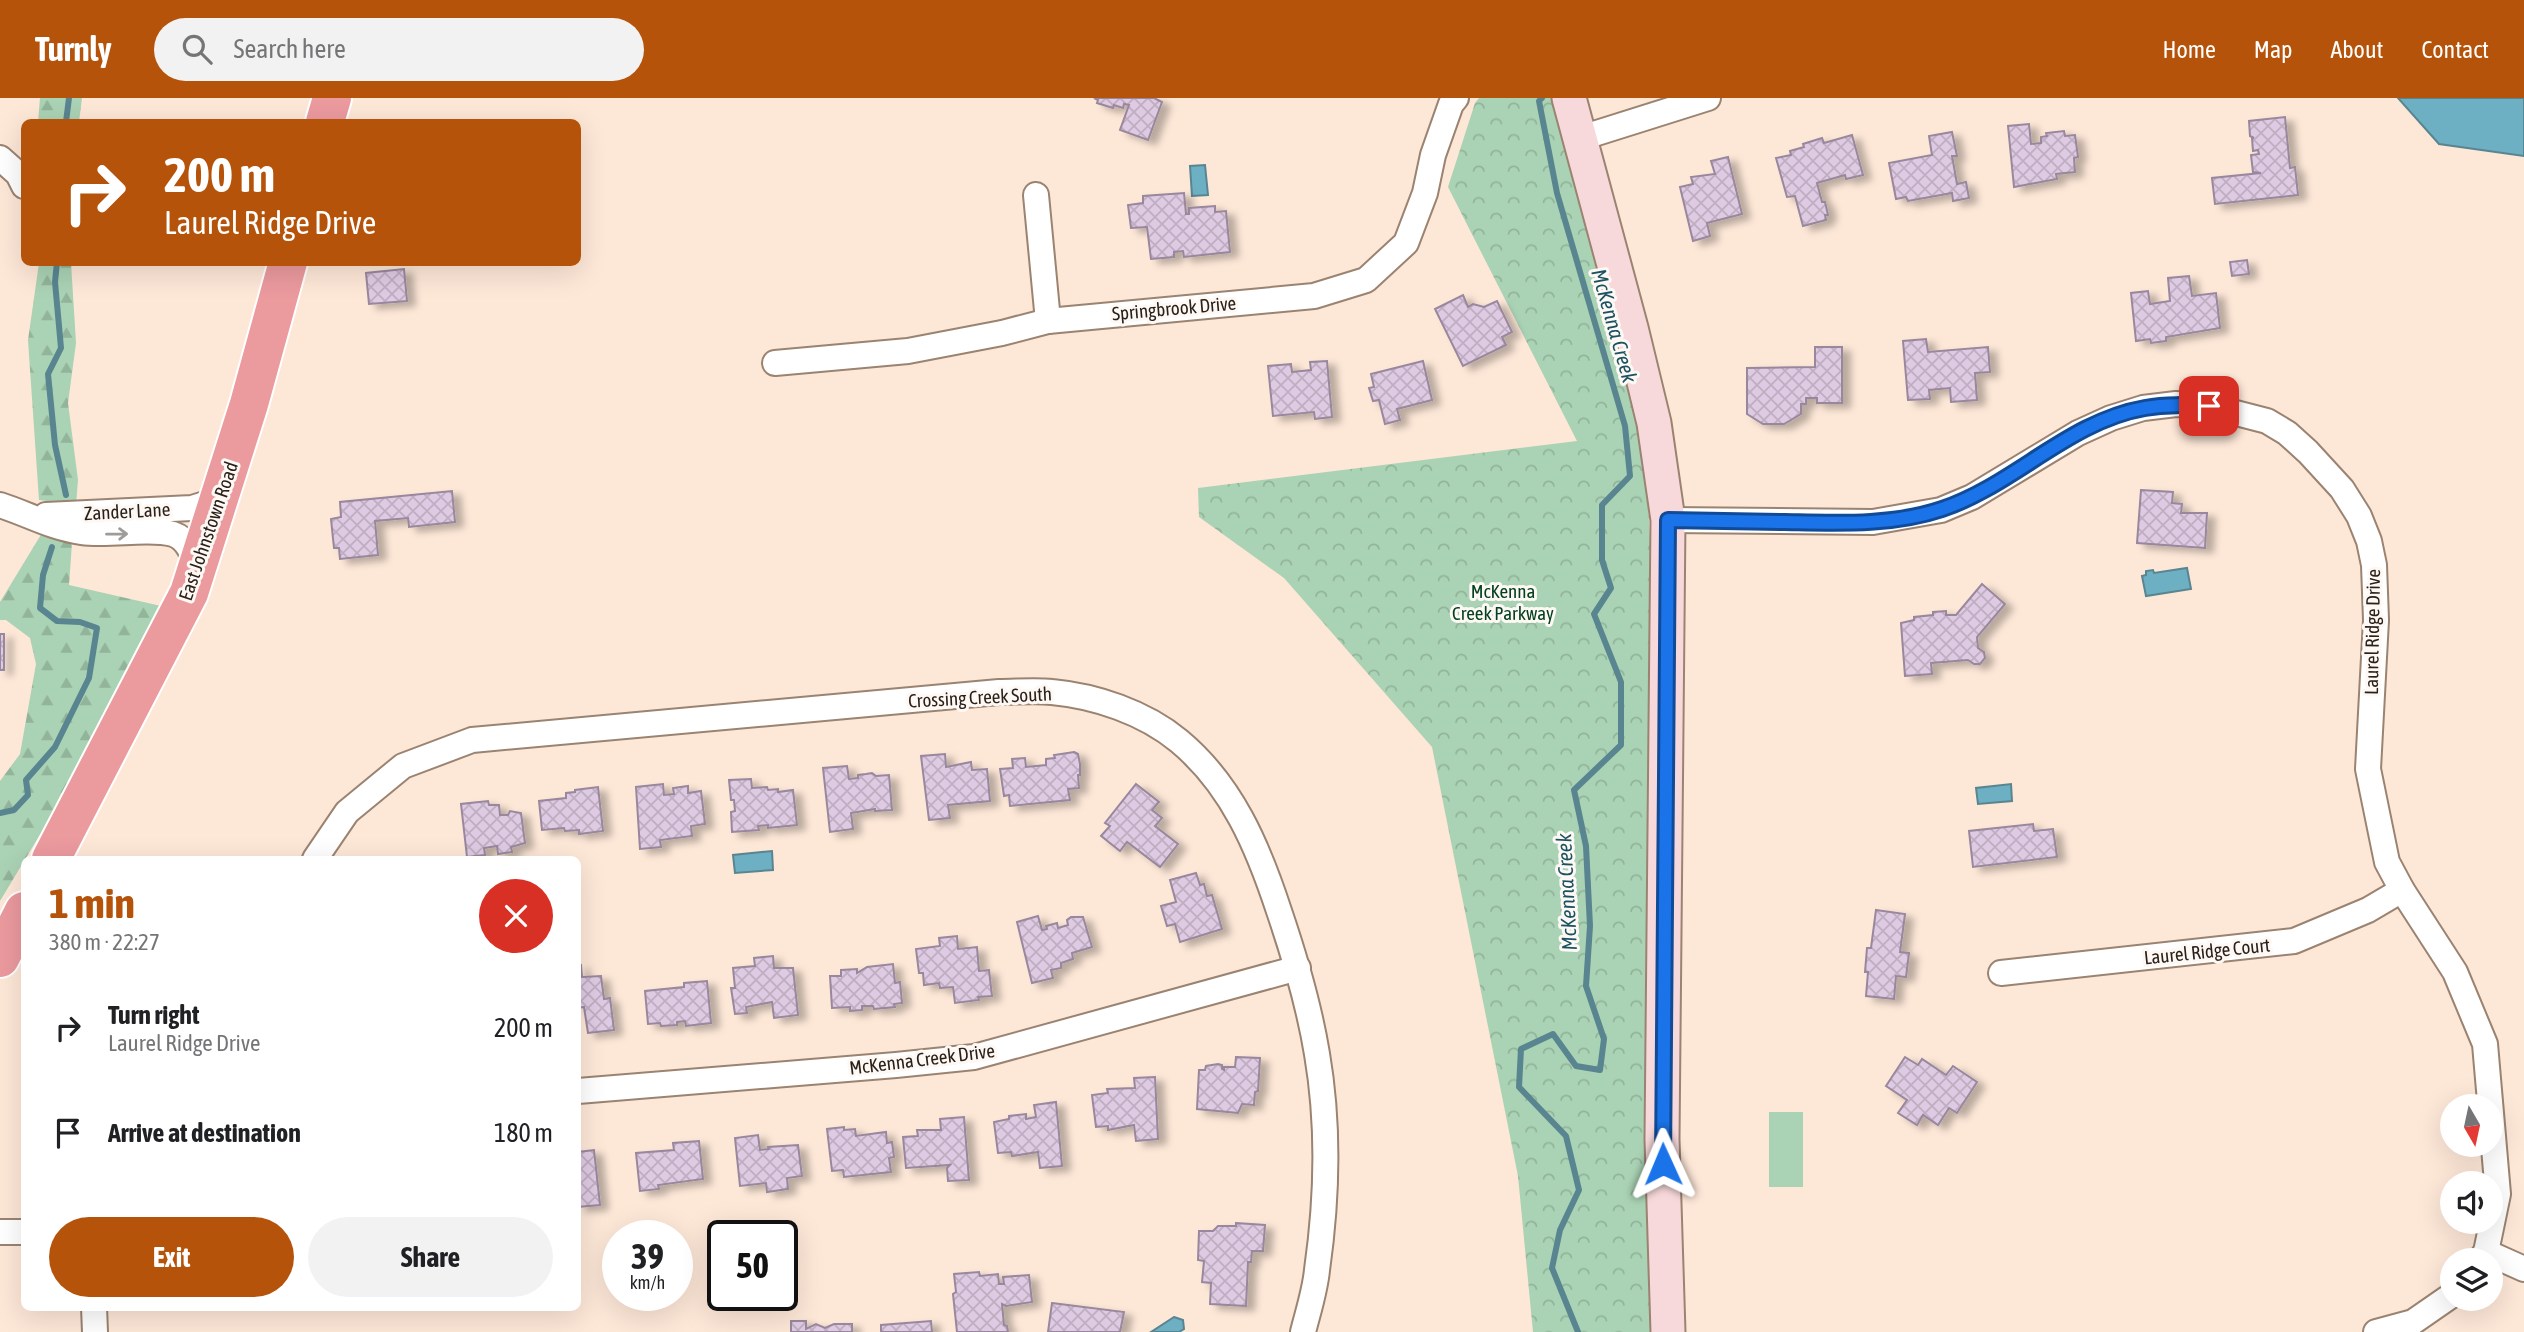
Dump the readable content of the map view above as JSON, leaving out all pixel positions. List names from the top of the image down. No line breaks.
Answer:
{"streets":{"highway":["East Johnstown Road"],"street":["Springbrook Drive","Zander Lane","Laurel Ridge Drive","Crossing Creek South","Laurel Ridge Court","McKenna Creek Drive"]},"crossings":[["Zander Lane","East Johnstown Road"],["Laurel Ridge Drive","Laurel Ridge Court"],["Crossing Creek South","McKenna Creek Drive"]],"water":["McKenna Creek"],"parks":["McKenna Creek Parkway"],"north":"bottom","page":{"header":"Turnly","search":"Search here","nav":["Home","Map","About","Contact"],"turn":["200 m","Laurel Ridge Drive"],"heading":["1 min","380 m · 22:27"],"list":[{"name":"Turn right","note":"Laurel Ridge Drive","value":"200 m"},{"name":"Arrive at destination","value":"180 m"}],"buttons":["Exit","Share"],"speed":"39 km/h","limit":"50"}}
